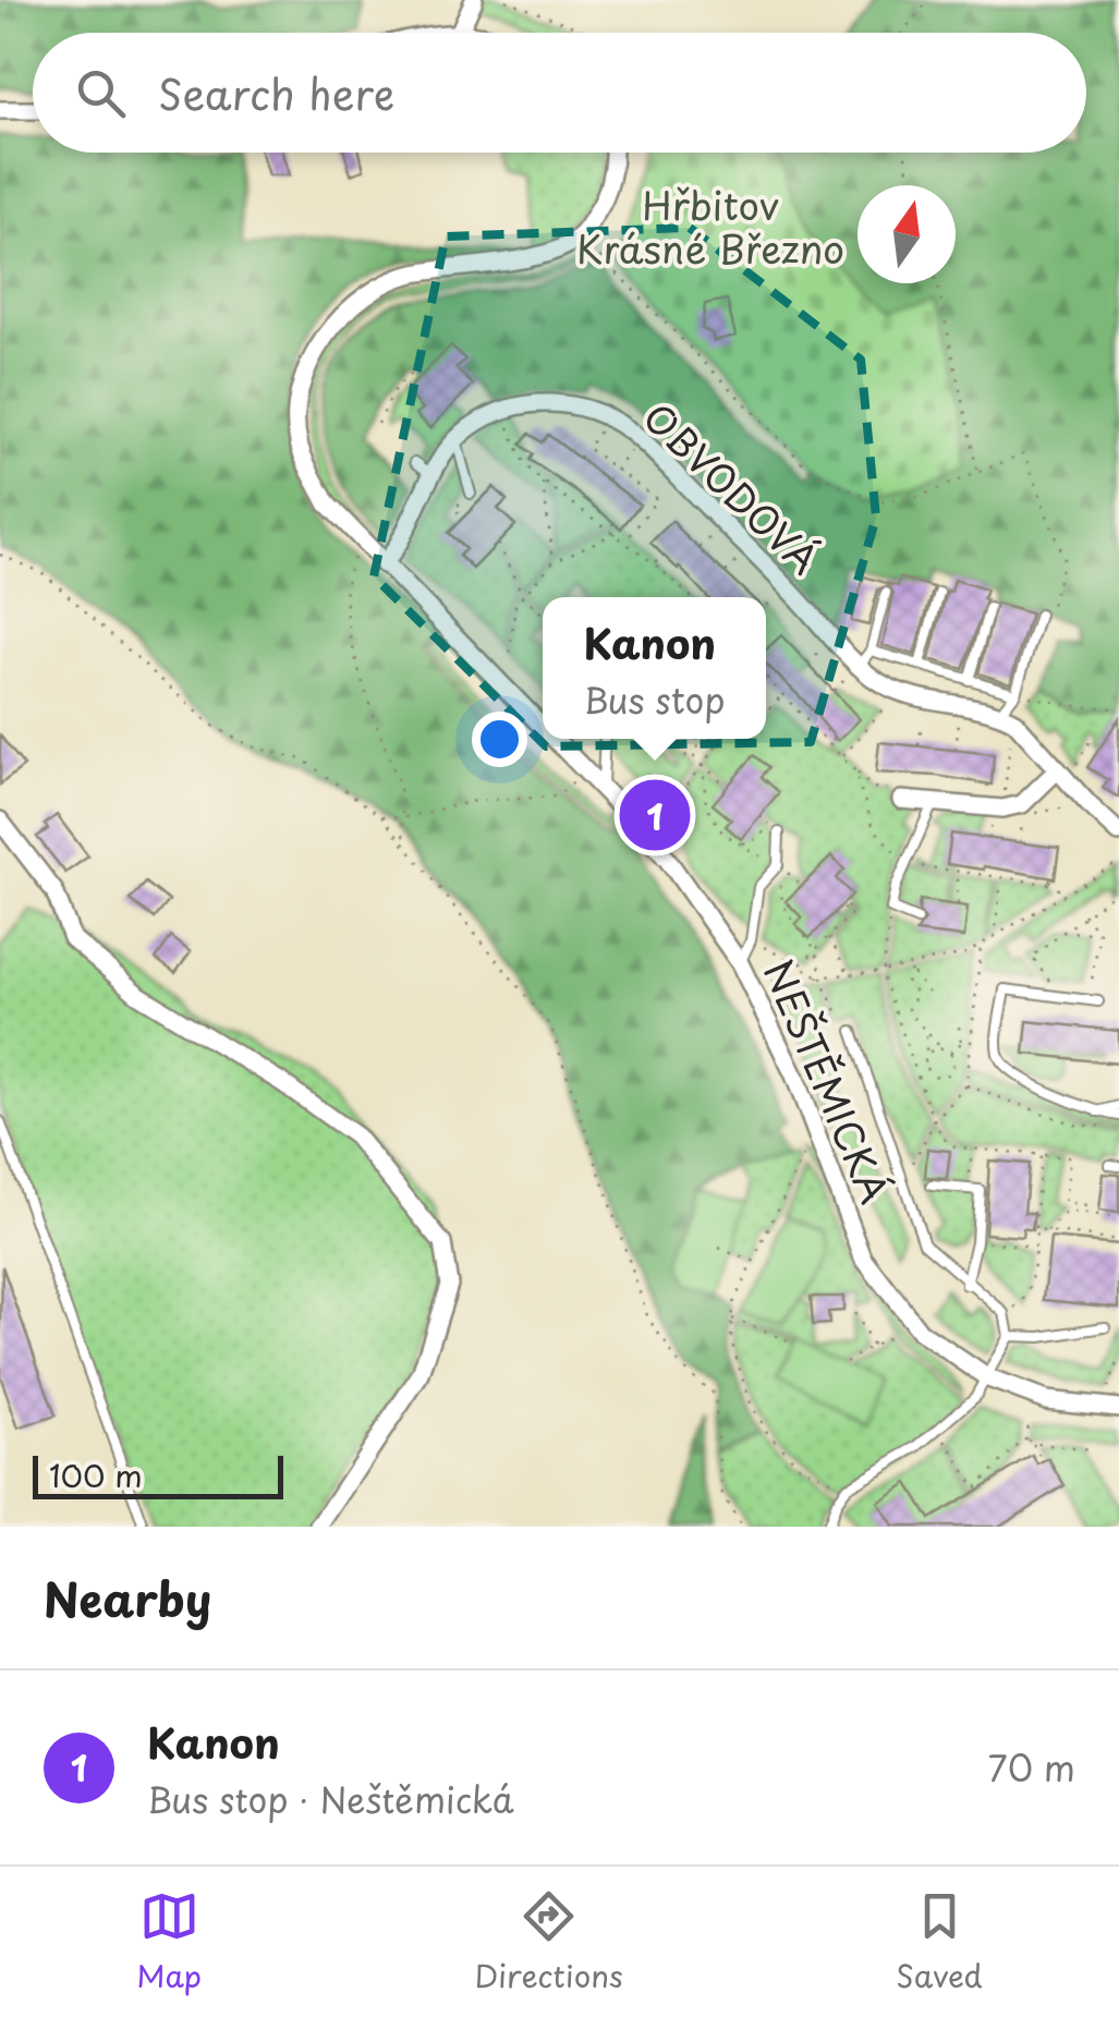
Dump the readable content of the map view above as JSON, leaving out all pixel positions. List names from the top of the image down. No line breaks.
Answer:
{"streets":{"street":["OBVODOVÁ","NEŠTĚMICKÁ"]},"crossings":[["OBVODOVÁ","NEŠTĚMICKÁ"]],"parks":["Hřbitov Krásné Březno"],"scale_bar":"100 m","north":"top","page":{"search":"Search here","popup":["Kanon","Bus stop"],"pins":"1","scale":"100 m","heading":"Nearby","list":[{"mark":"1","name":"Kanon","note":"Bus stop · Neštěmická","value":"70 m"}],"nav":["Map","Directions","Saved"]}}
